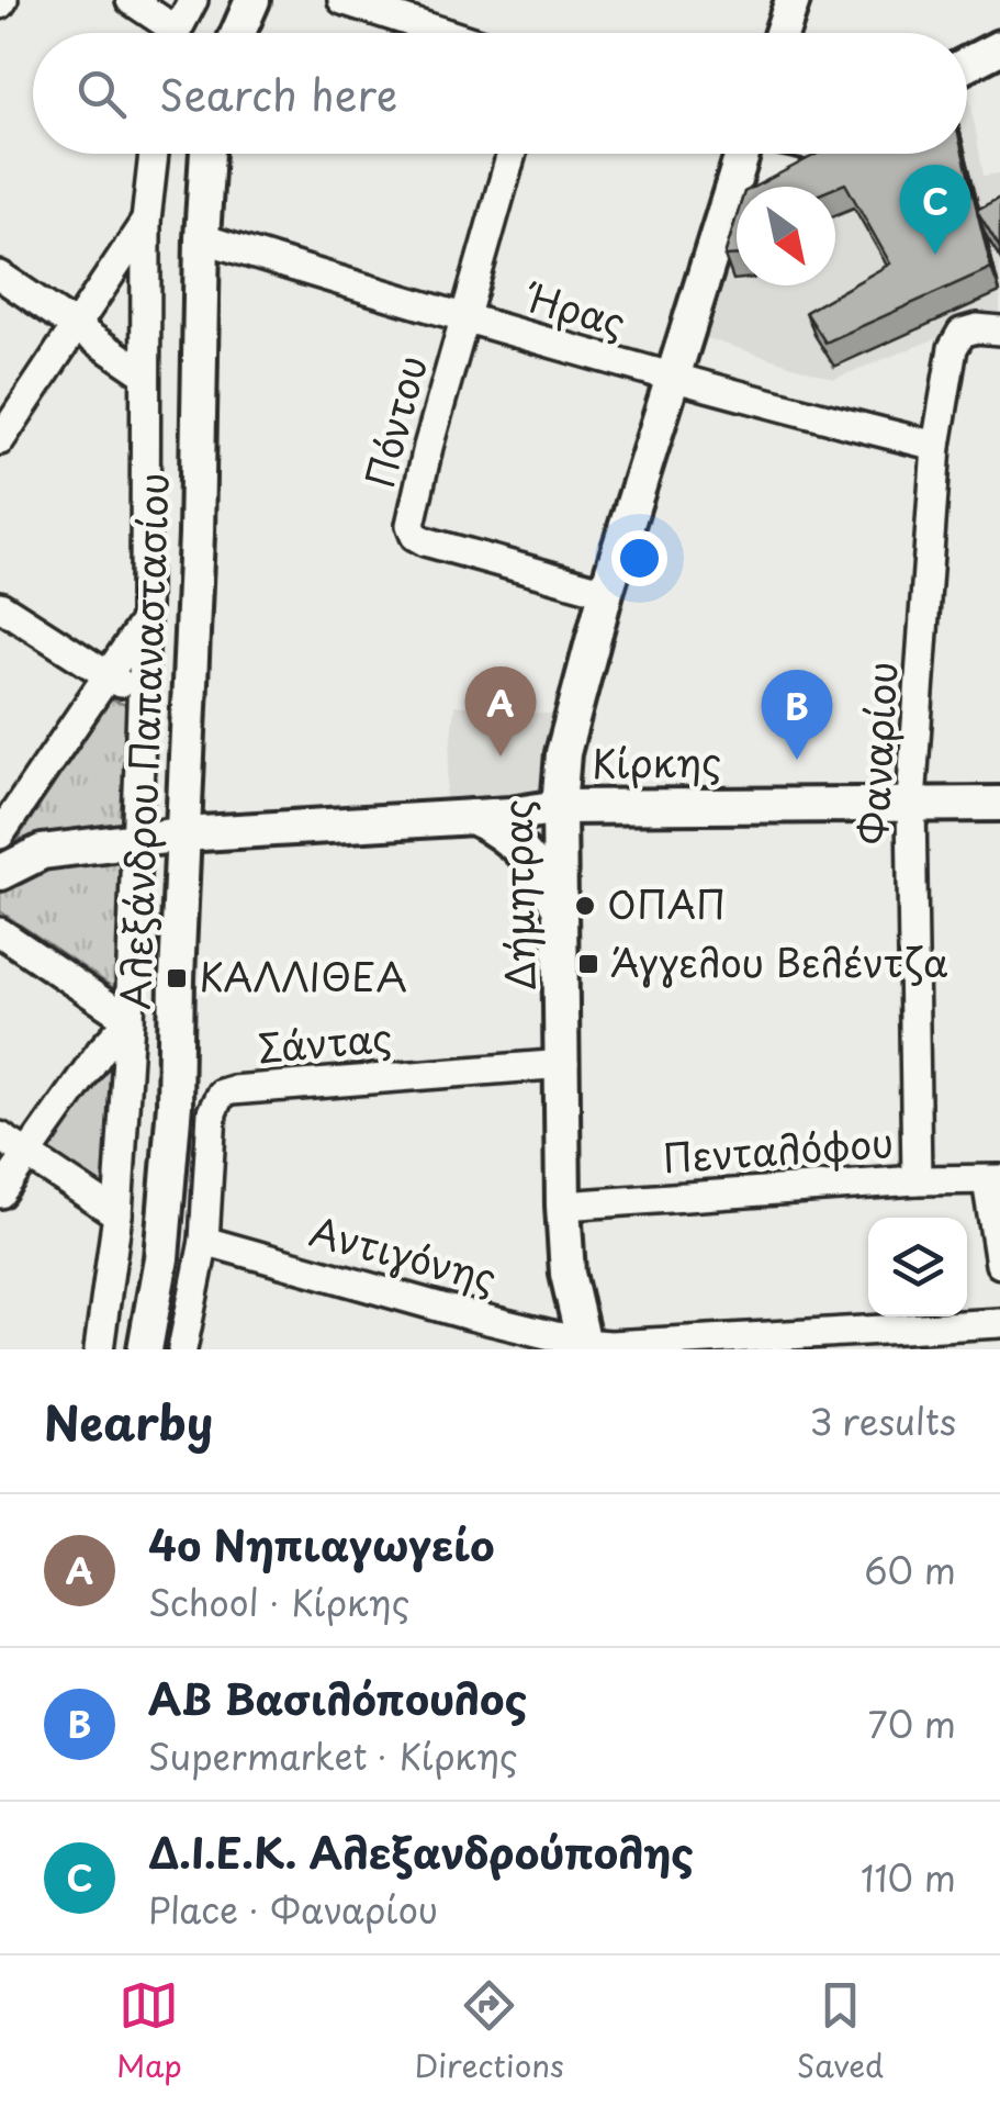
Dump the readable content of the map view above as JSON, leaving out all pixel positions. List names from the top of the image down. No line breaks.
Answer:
{"streets":{"street":["Ήρας","Πόντου","Αλεξάνδρου Παπαναστασίου","Φαναρίου","Κίρκης","Δήμητρας","Σάντας","Πενταλόφου","Αντιγόνης"]},"crossings":[["Ήρας","Πόντου"],["Ήρας","Αλεξάνδρου Παπαναστασίου"],["Ήρας","Φαναρίου"],["Ήρας","Δήμητρας"],["Πόντου","Δήμητρας"],["Αλεξάνδρου Παπαναστασίου","Κίρκης"],["Φαναρίου","Κίρκης"],["Φαναρίου","Πενταλόφου"],["Κίρκης","Δήμητρας"],["Δήμητρας","Σάντας"],["Δήμητρας","Πενταλόφου"],["Δήμητρας","Αντιγόνης"],["Σάντας","Αντιγόνης"]],"places":{"other":["ΟΠΑΠ"],"transit":["Άγγελου Βελέντζα","ΚΑΛΛΙΘΕΑ"]},"north":"bottom right","page":{"search":"Search here","pins":["C","A","B"],"heading":["Nearby","3 results"],"list":[{"mark":"A","name":"4ο Νηπιαγωγείο","note":"School · Κίρκης","value":"60 m"},{"mark":"B","name":"ΑΒ Βασιλόπουλος","note":"Supermarket · Κίρκης","value":"70 m"},{"mark":"C","name":"Δ.Ι.Ε.Κ. Αλεξανδρούπολης","note":"Place · Φαναρίου","value":"110 m"}],"nav":["Map","Directions","Saved"]}}
